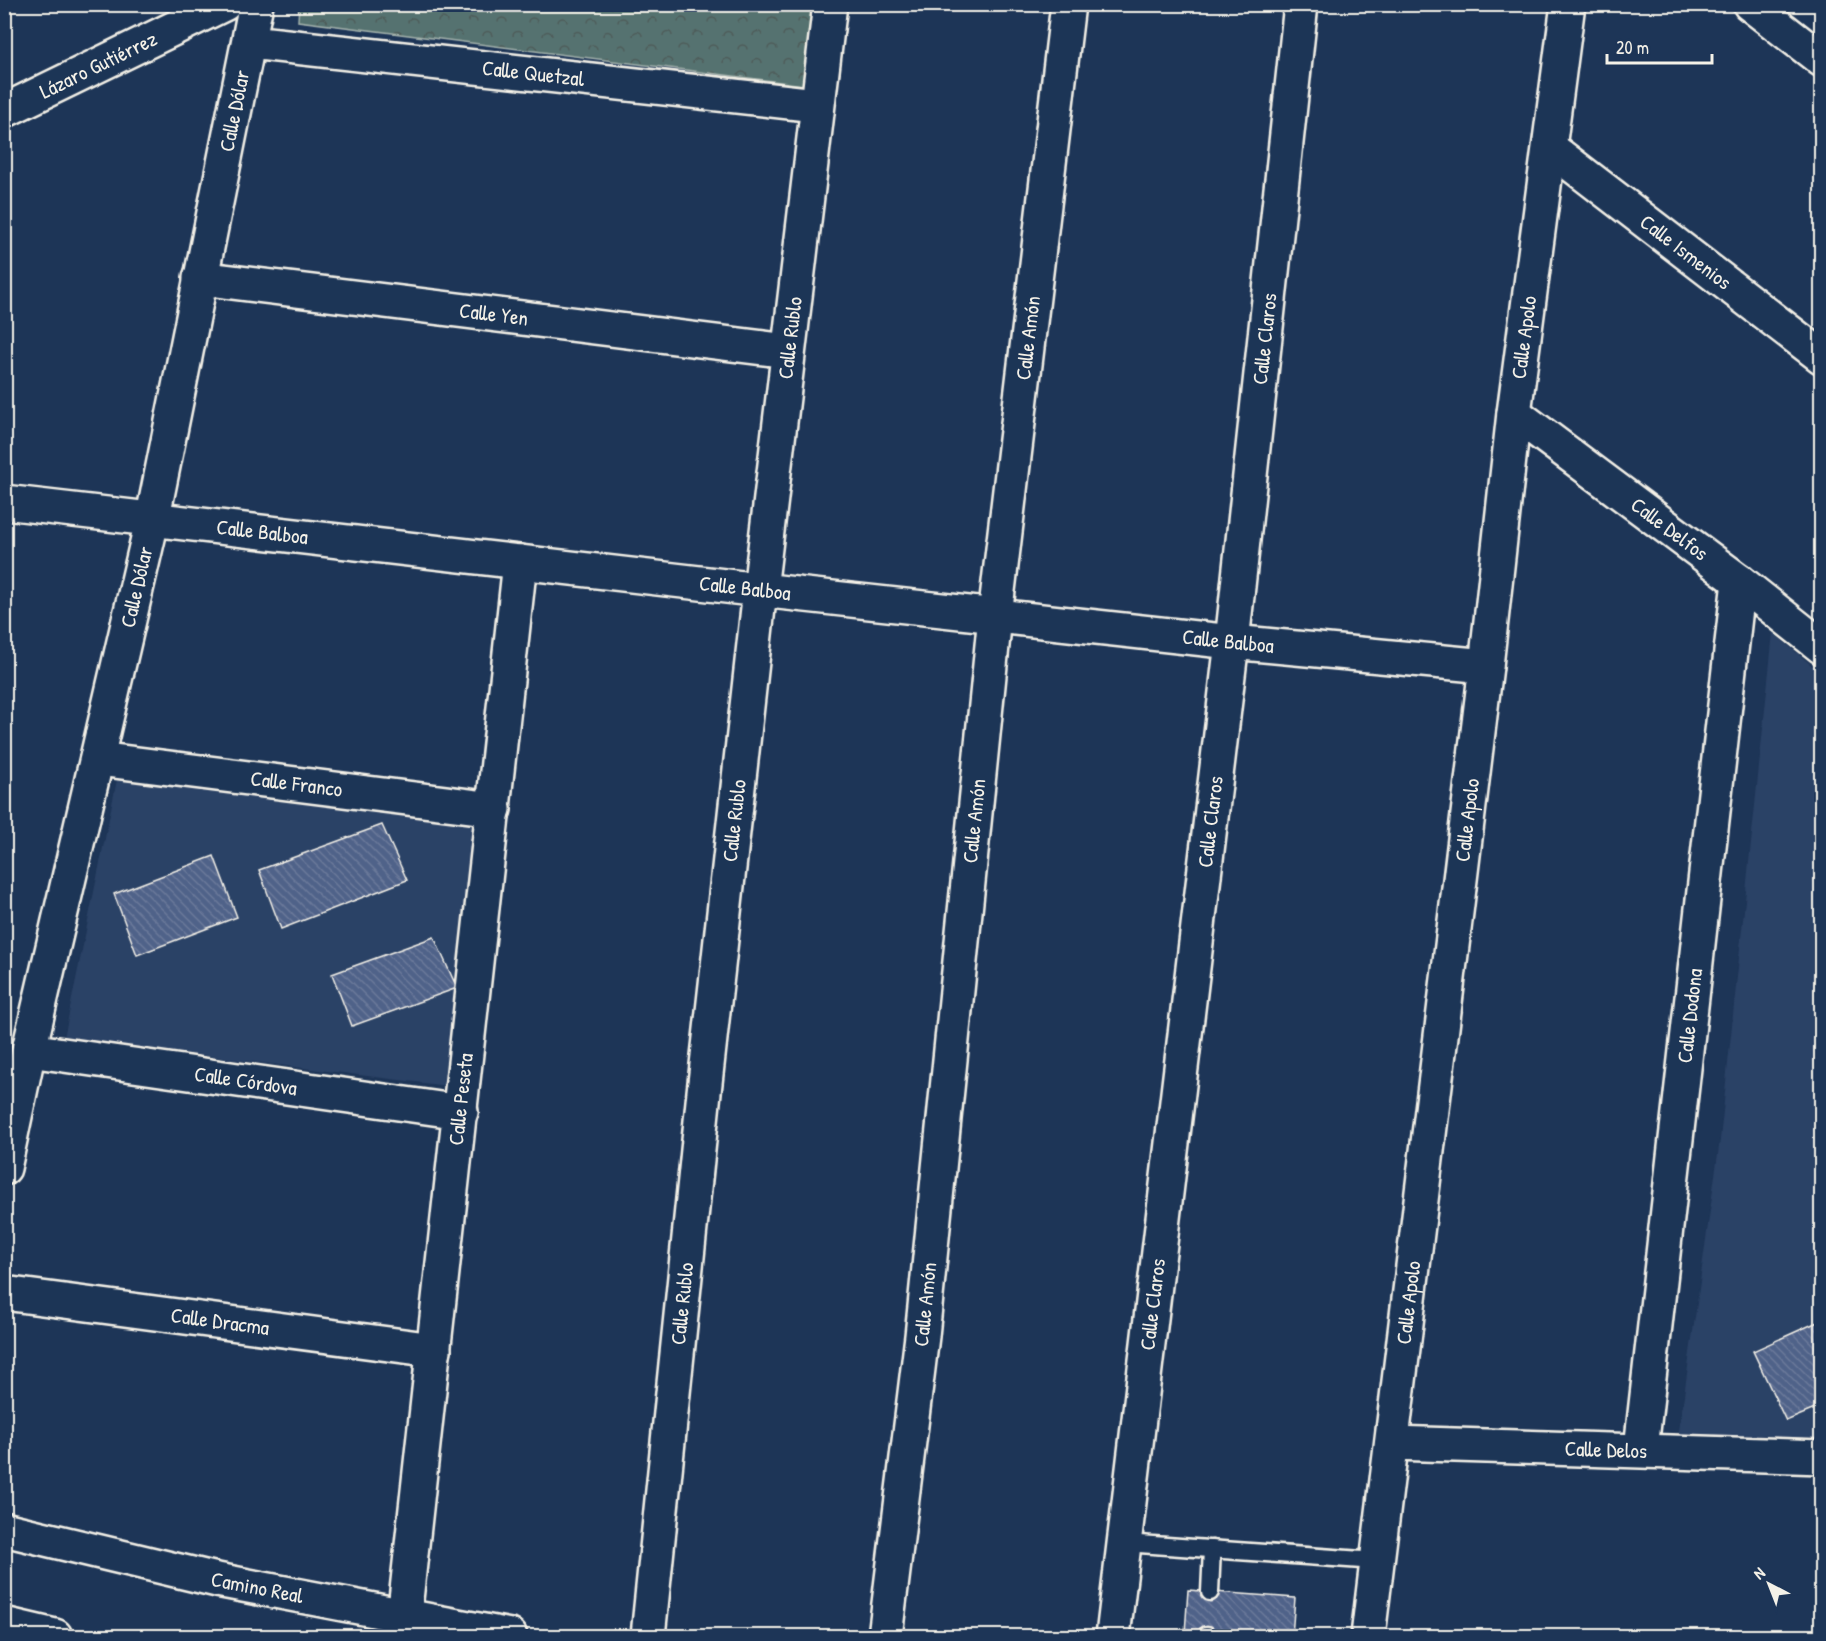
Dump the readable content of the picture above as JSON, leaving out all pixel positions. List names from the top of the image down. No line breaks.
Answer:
{"streets":{"street":["Lázaro Gutiérrez","Calle Quetzal","Calle Dólar","Calle Ismenios","Calle Yen","Calle Rublo","Calle Amón","Calle Claros","Calle Apolo","Calle Delfos","Calle Balboa","Calle Franco","Calle Dodona","Calle Córdova","Calle Peseta","Calle Dracma","Calle Delos","Camino Real"]},"crossings":[["Calle Quetzal","Calle Dólar"],["Calle Quetzal","Calle Rublo"],["Calle Dólar","Calle Yen"],["Calle Dólar","Calle Balboa"],["Calle Dólar","Calle Franco"],["Calle Dólar","Calle Córdova"],["Calle Ismenios","Calle Apolo"],["Calle Yen","Calle Rublo"],["Calle Rublo","Calle Balboa"],["Calle Amón","Calle Balboa"],["Calle Claros","Calle Balboa"],["Calle Apolo","Calle Delfos"],["Calle Apolo","Calle Balboa"],["Calle Apolo","Calle Delos"],["Calle Delfos","Calle Dodona"],["Calle Balboa","Calle Peseta"],["Calle Franco","Calle Peseta"],["Calle Dodona","Calle Delos"],["Calle Córdova","Calle Peseta"],["Calle Peseta","Calle Dracma"],["Calle Peseta","Camino Real"]],"scale_bar":"20 m","north":"top left"}
